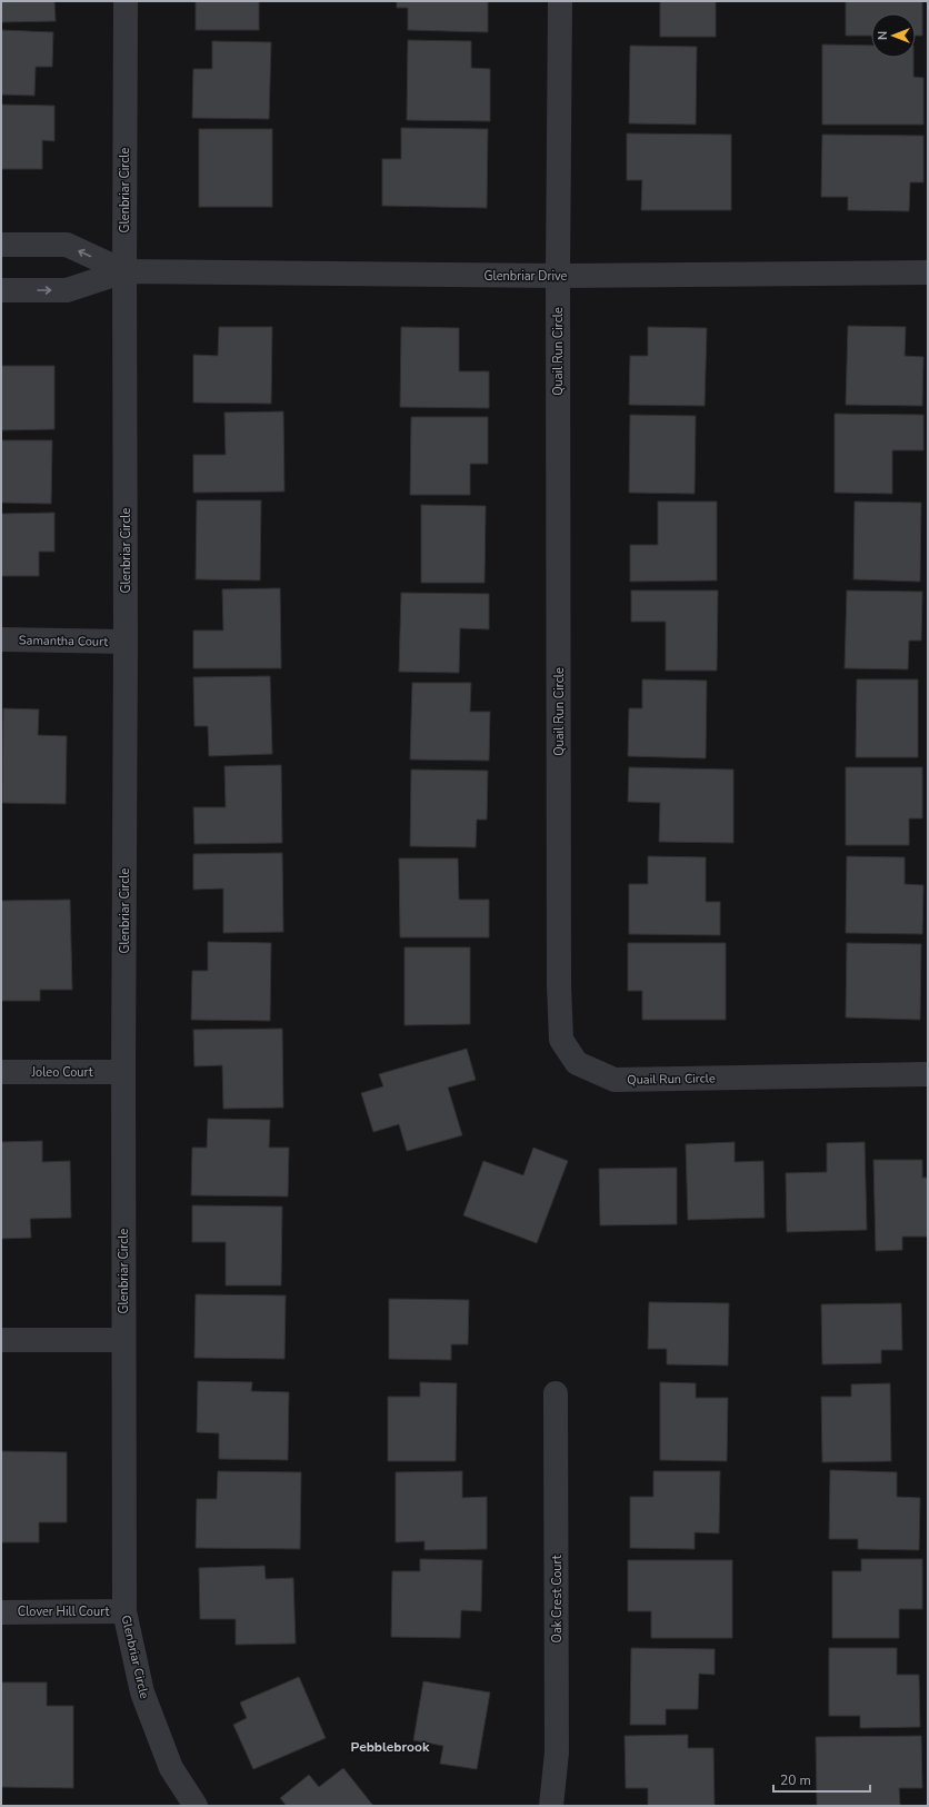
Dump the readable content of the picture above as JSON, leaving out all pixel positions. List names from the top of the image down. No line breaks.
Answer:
{"streets":{"street":["Glenbriar Circle","Glenbriar Drive","Quail Run Circle","Samantha Court","Joleo Court","Oak Crest Court","Clover Hill Court"]},"crossings":[["Glenbriar Circle","Glenbriar Drive"],["Glenbriar Circle","Samantha Court"],["Glenbriar Circle","Joleo Court"],["Glenbriar Circle","Clover Hill Court"],["Glenbriar Drive","Quail Run Circle"]],"districts":["Pebblebrook"],"scale_bar":"20 m","north":"left"}
